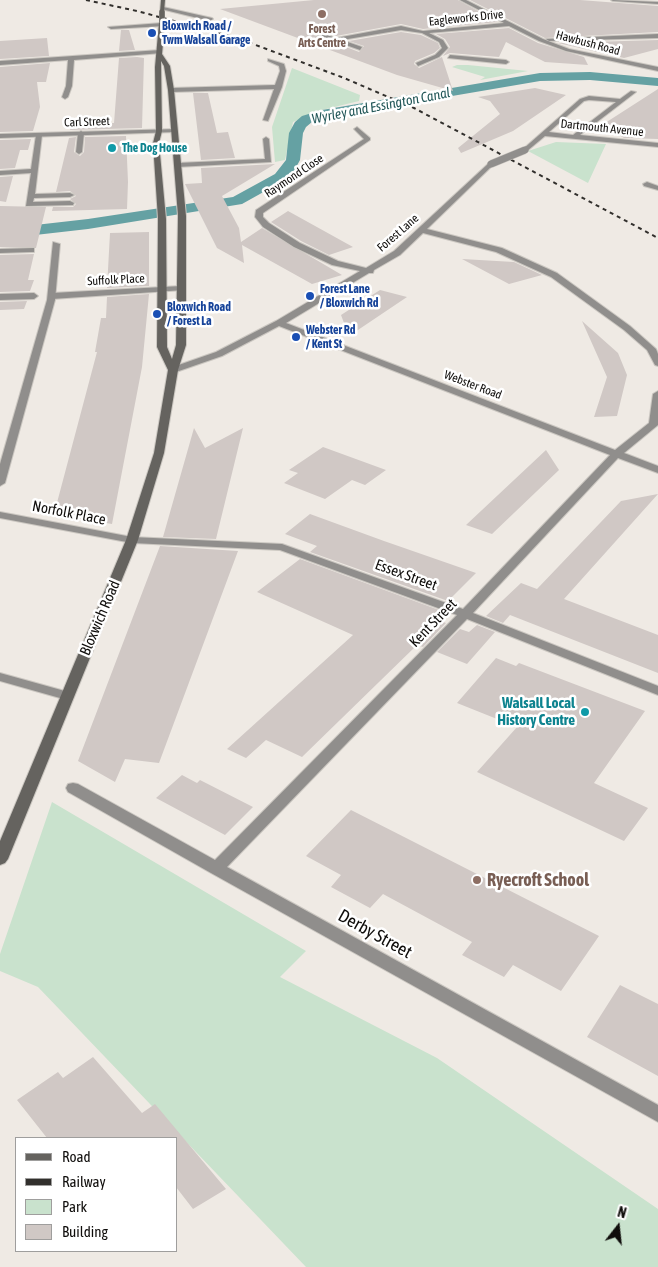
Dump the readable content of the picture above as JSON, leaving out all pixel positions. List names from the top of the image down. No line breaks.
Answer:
{"streets":{"main road":["Bloxwich Road"],"street":["Eagleworks Drive","Hawbush Road","Carl Street","Dartmouth Avenue","Raymond Close","Forest Lane","Suffolk Place","Webster Road","Norfolk Place","Essex Street","Kent Street","Derby Street"]},"crossings":[["Eagleworks Drive","Hawbush Road"],["Carl Street","Bloxwich Road"],["Dartmouth Avenue","Forest Lane"],["Raymond Close","Forest Lane"],["Forest Lane","Webster Road"],["Forest Lane","Bloxwich Road"],["Suffolk Place","Bloxwich Road"],["Webster Road","Kent Street"],["Norfolk Place","Essex Street"],["Norfolk Place","Bloxwich Road"],["Essex Street","Bloxwich Road"],["Essex Street","Kent Street"],["Kent Street","Derby Street"]],"water":["Wyrley and Essington Canal"],"places":["Forest Arts Centre","Bloxwich Road / Twm Walsall Garage","The Dog House","Forest Lane / Bloxwich Rd","Bloxwich Road / Forest La","Webster Rd / Kent St","Walsall Local History Centre","Ryecroft School"],"legend":["Road","Railway","Park","Building"],"north":"top"}
